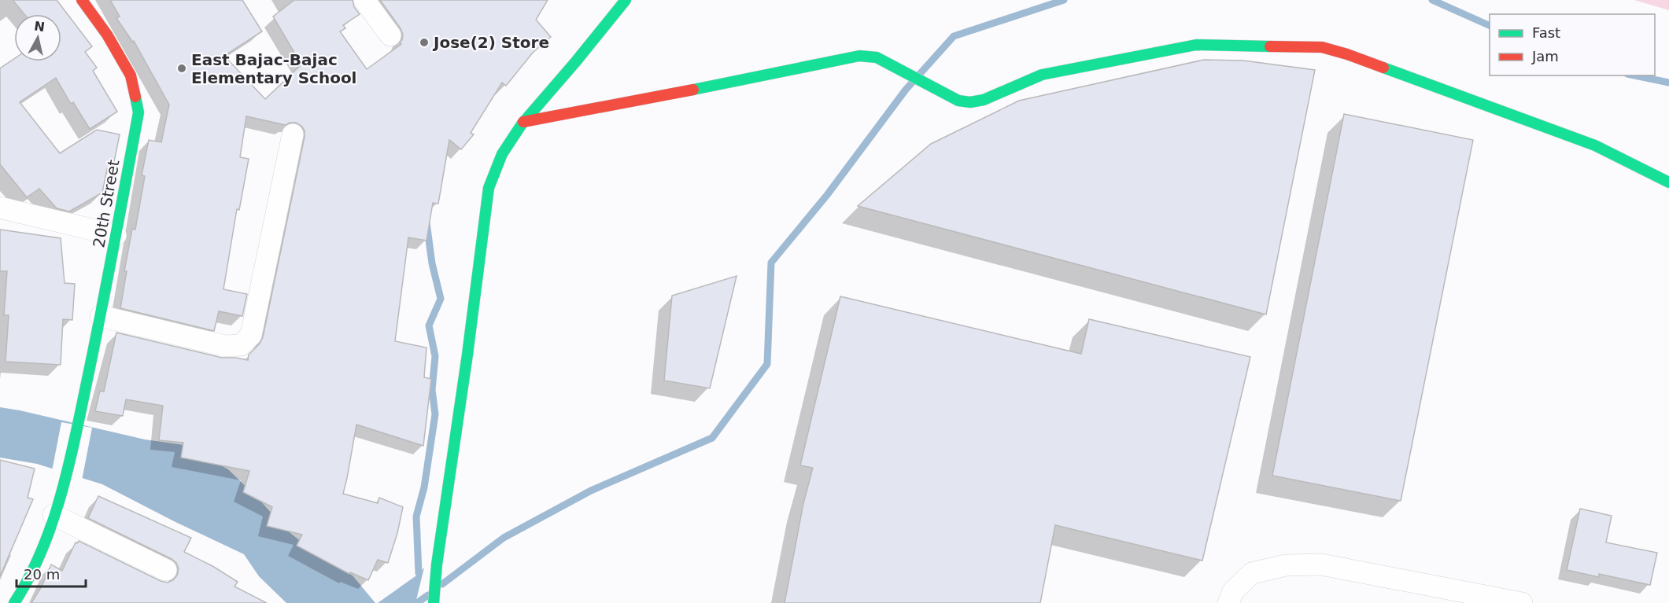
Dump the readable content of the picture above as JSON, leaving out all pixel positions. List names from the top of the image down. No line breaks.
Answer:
{"streets":{"street":["20th Street"]},"places":["Jose(2) Store","East Bajac-Bajac Elementary School"],"legend":["Fast","Jam"],"scale_bar":"20 m","north":"top"}
